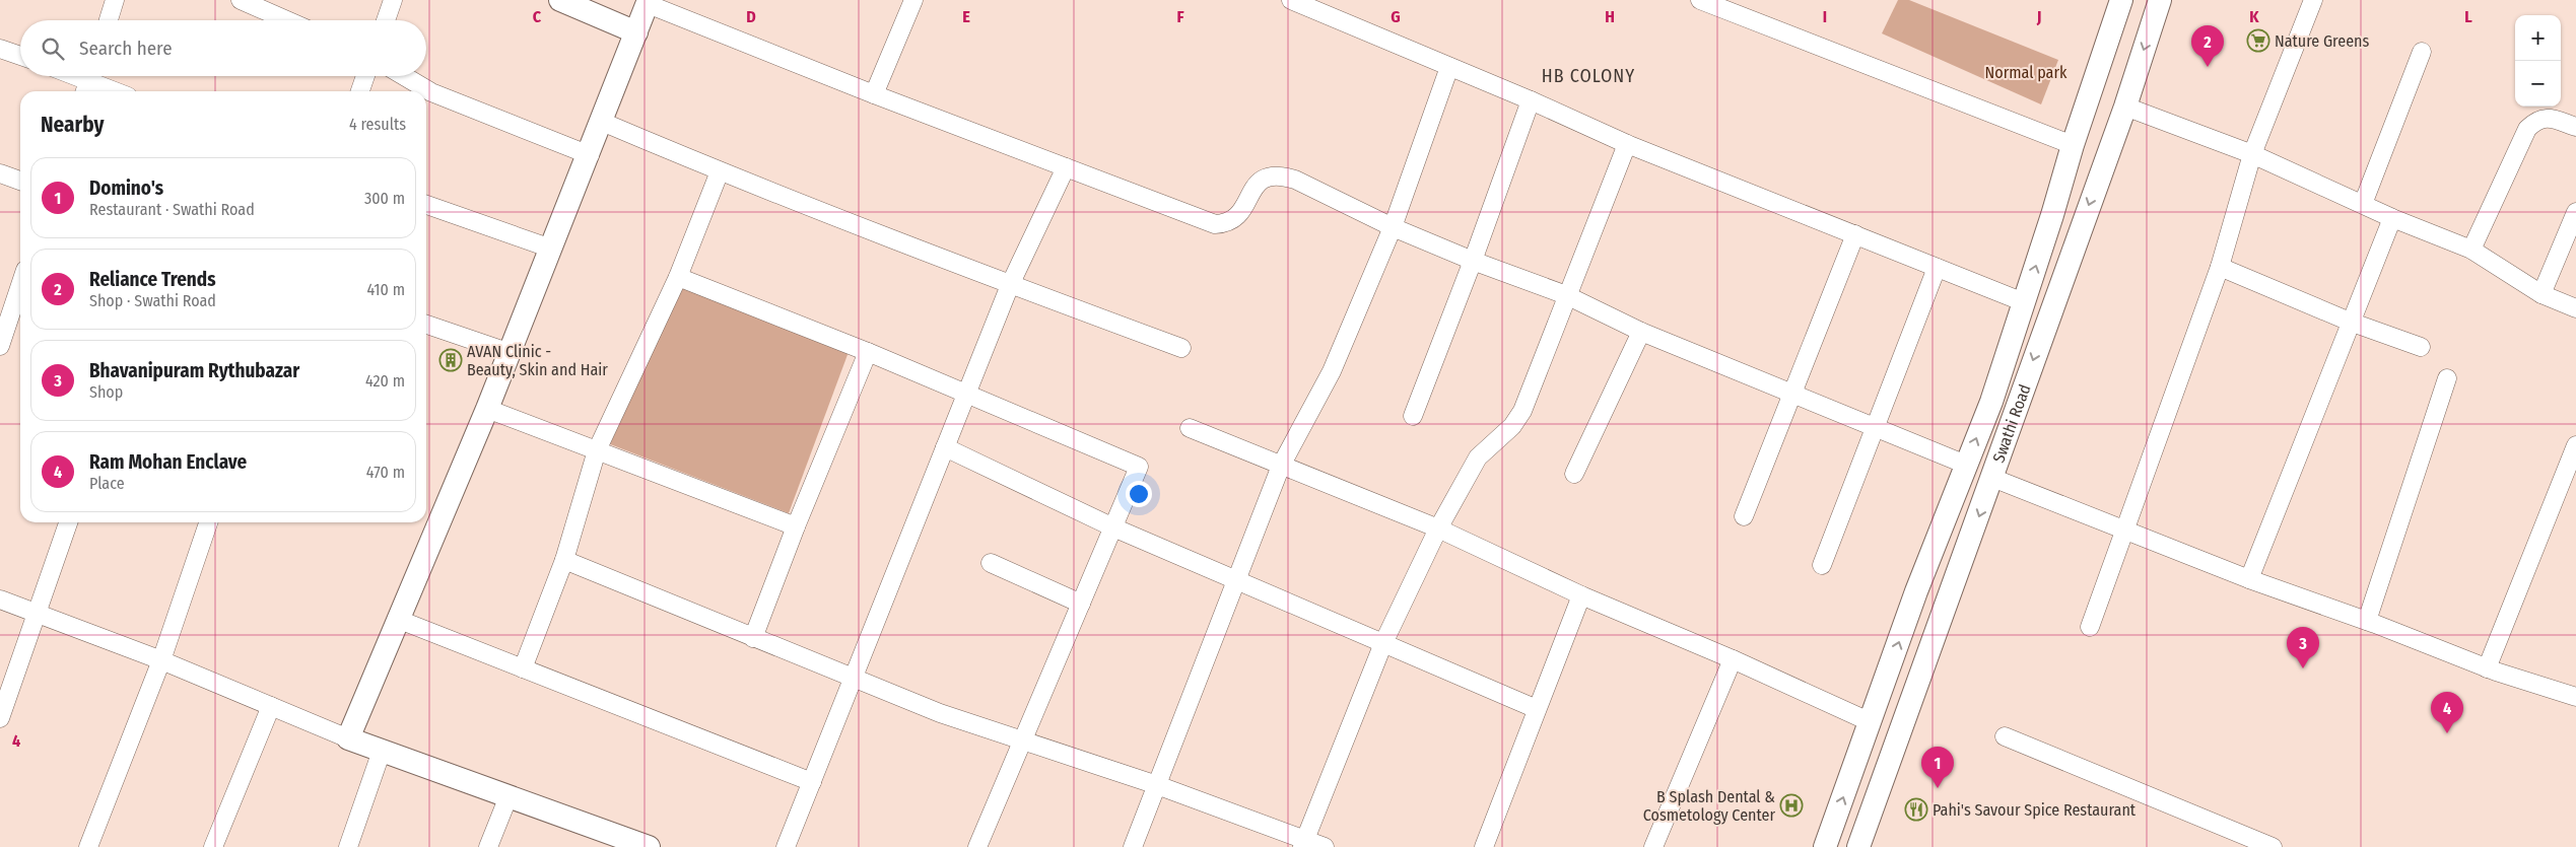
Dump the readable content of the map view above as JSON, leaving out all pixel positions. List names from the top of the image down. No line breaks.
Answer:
{"streets":{"street":["Swathi Road"]},"districts":["HB COLONY"],"parks":["Normal park"],"places":{"supermarket":["Nature Greens"],"building":["AVAN Clinic - Beauty, Skin and Hair"],"hospital":["B Splash Dental & Cosmetology Center"],"restaurant":["Pahi's Savour Spice Restaurant"]},"page":{"map_buttons":["+","−"],"search":"Search here","pins":["2","3","4","1"],"heading":["Nearby","4 results"],"list":[{"mark":"1","name":"Domino's","note":"Restaurant · Swathi Road","value":"300 m"},{"mark":"2","name":"Reliance Trends","note":"Shop · Swathi Road","value":"410 m"},{"mark":"3","name":"Bhavanipuram Rythubazar","note":"Shop","value":"420 m"},{"mark":"4","name":"Ram Mohan Enclave","note":"Place","value":"470 m"}]},"grid":{"columns":["C","D","E","F","G","H","I","J","K","L"],"rows":["4"]}}
